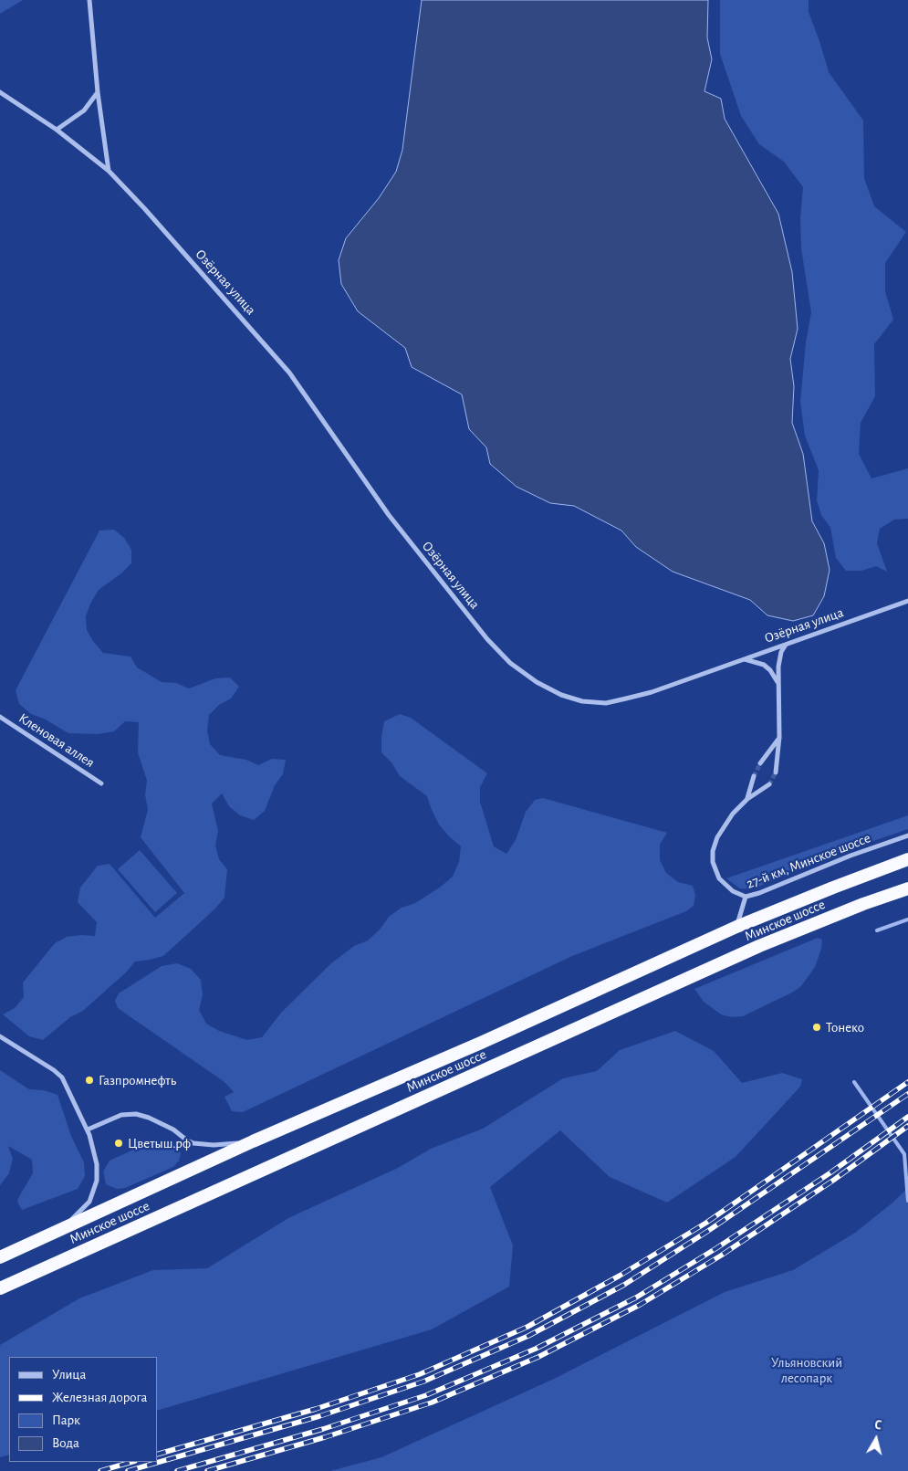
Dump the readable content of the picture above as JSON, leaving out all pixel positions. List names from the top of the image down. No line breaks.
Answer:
{"streets":{"highway":["Минское шоссе"],"street":["Озёрная улица","Кленовая аллея","27-й км, Минское шоссе"]},"crossings":[["27-й км, Минское шоссе","Минское шоссе"]],"parks":["Ульяновский лесопарк"],"places":["Тонеко","Газпромнефть","Цветыш.рф"],"legend":["Улица","Железная дорога","Парк","Вода"],"north":"top"}
